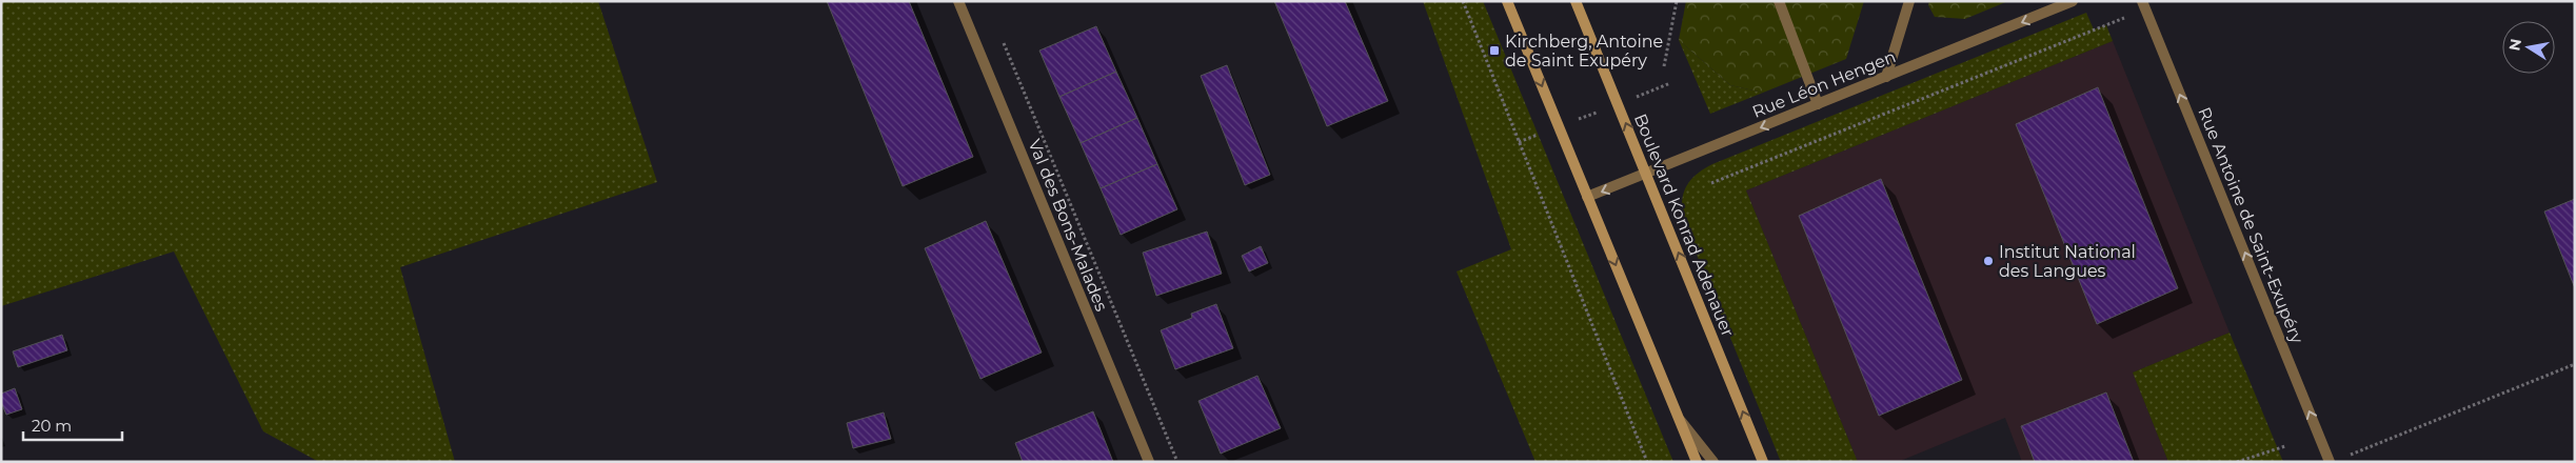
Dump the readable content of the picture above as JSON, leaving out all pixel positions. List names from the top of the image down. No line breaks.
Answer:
{"streets":{"main road":["Boulevard Konrad Adenauer"],"street":["Rue Léon Hengen","Val des Bons-Malades","Rue Antoine de Saint-Exupéry"]},"crossings":[["Rue Léon Hengen","Boulevard Konrad Adenauer"]],"one_way":["Rue Léon Hengen","Rue Antoine de Saint-Exupéry"],"places":{"transit":["Kirchberg, Antoine de Saint Exupéry"],"other":["Institut National des Langues"]},"scale_bar":"20 m","north":"left"}
